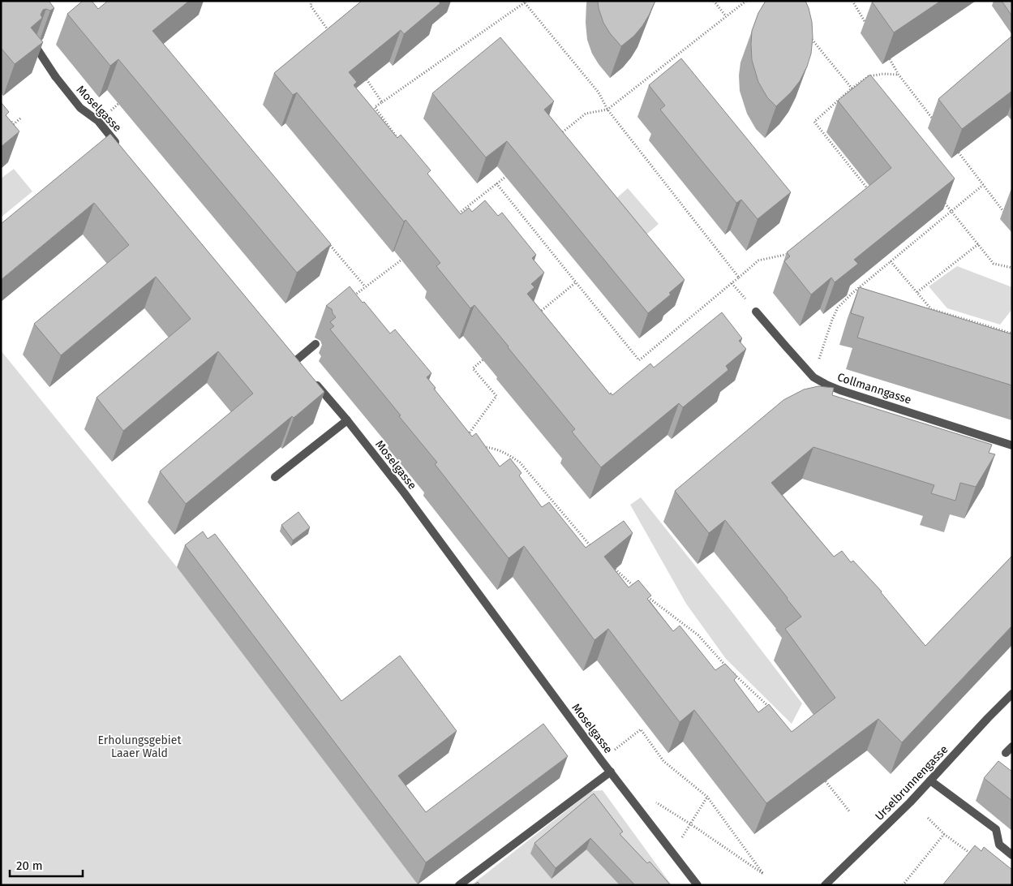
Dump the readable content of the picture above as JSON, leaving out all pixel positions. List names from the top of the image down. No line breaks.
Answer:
{"streets":{"street":["Moselgasse","Collmanngasse","Urselbrunnengasse"]},"parks":["Erholungsgebiet Laaer Wald"],"scale_bar":"20 m"}
